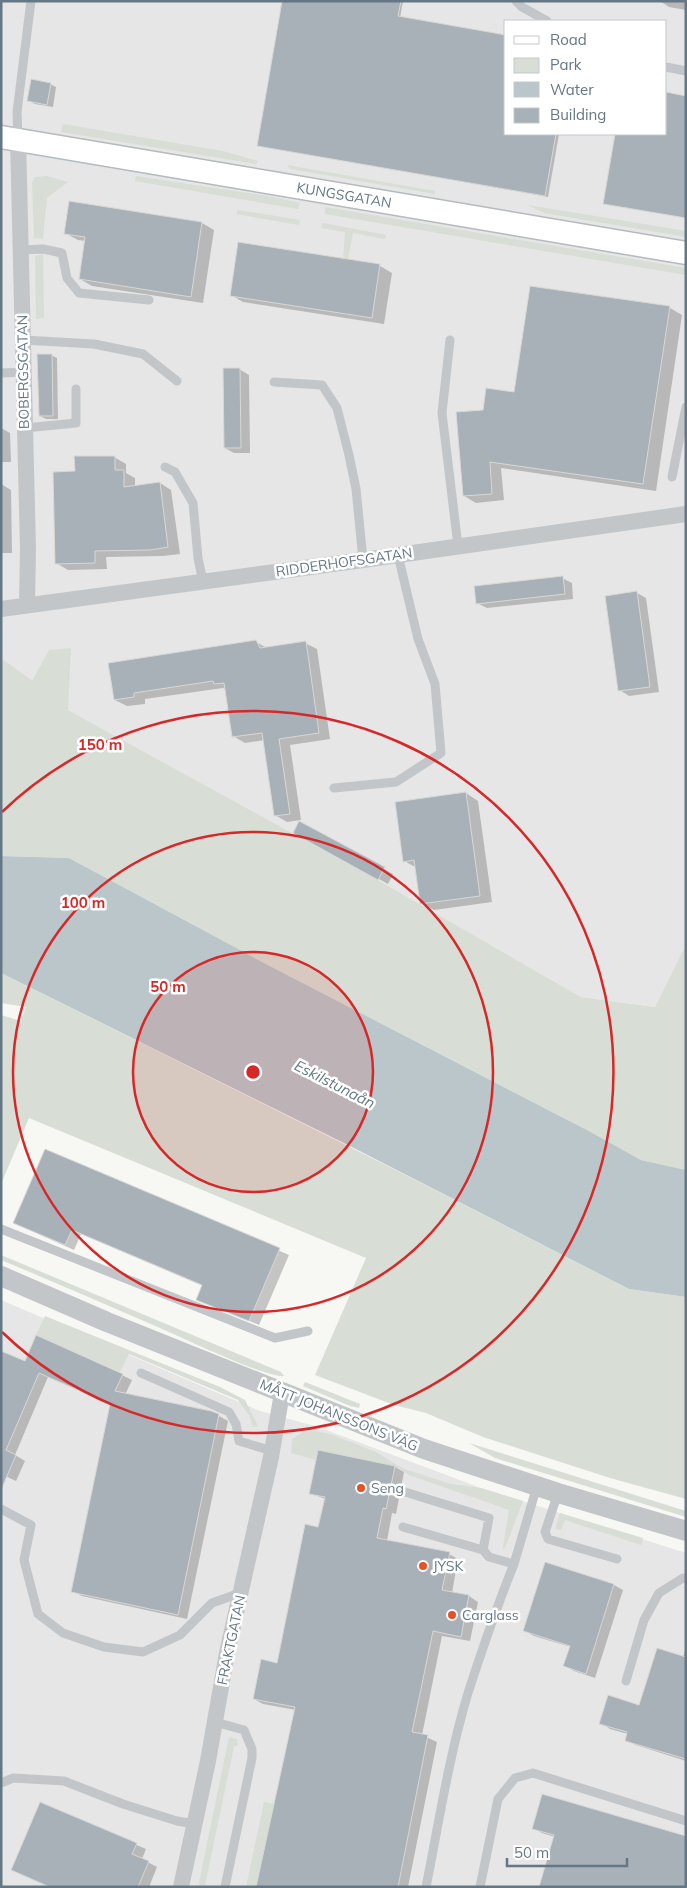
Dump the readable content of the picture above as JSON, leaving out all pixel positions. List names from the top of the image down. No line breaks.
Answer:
{"streets":{"main road":["KUNGSGATAN"],"street":["BOBERGSGATAN","RIDDERHOFSGATAN","MÅTT JOHANSSONS VÄG","FRAKTGATAN"]},"crossings":[["KUNGSGATAN","BOBERGSGATAN"],["BOBERGSGATAN","RIDDERHOFSGATAN"],["MÅTT JOHANSSONS VÄG","FRAKTGATAN"]],"water":["Eskilstunaån"],"places":["Seng","JYSK","Carglass"],"legend":["Road","Park","Water","Building"],"scale_bar":"50 m","rings":["150 m","100 m","50 m"]}
